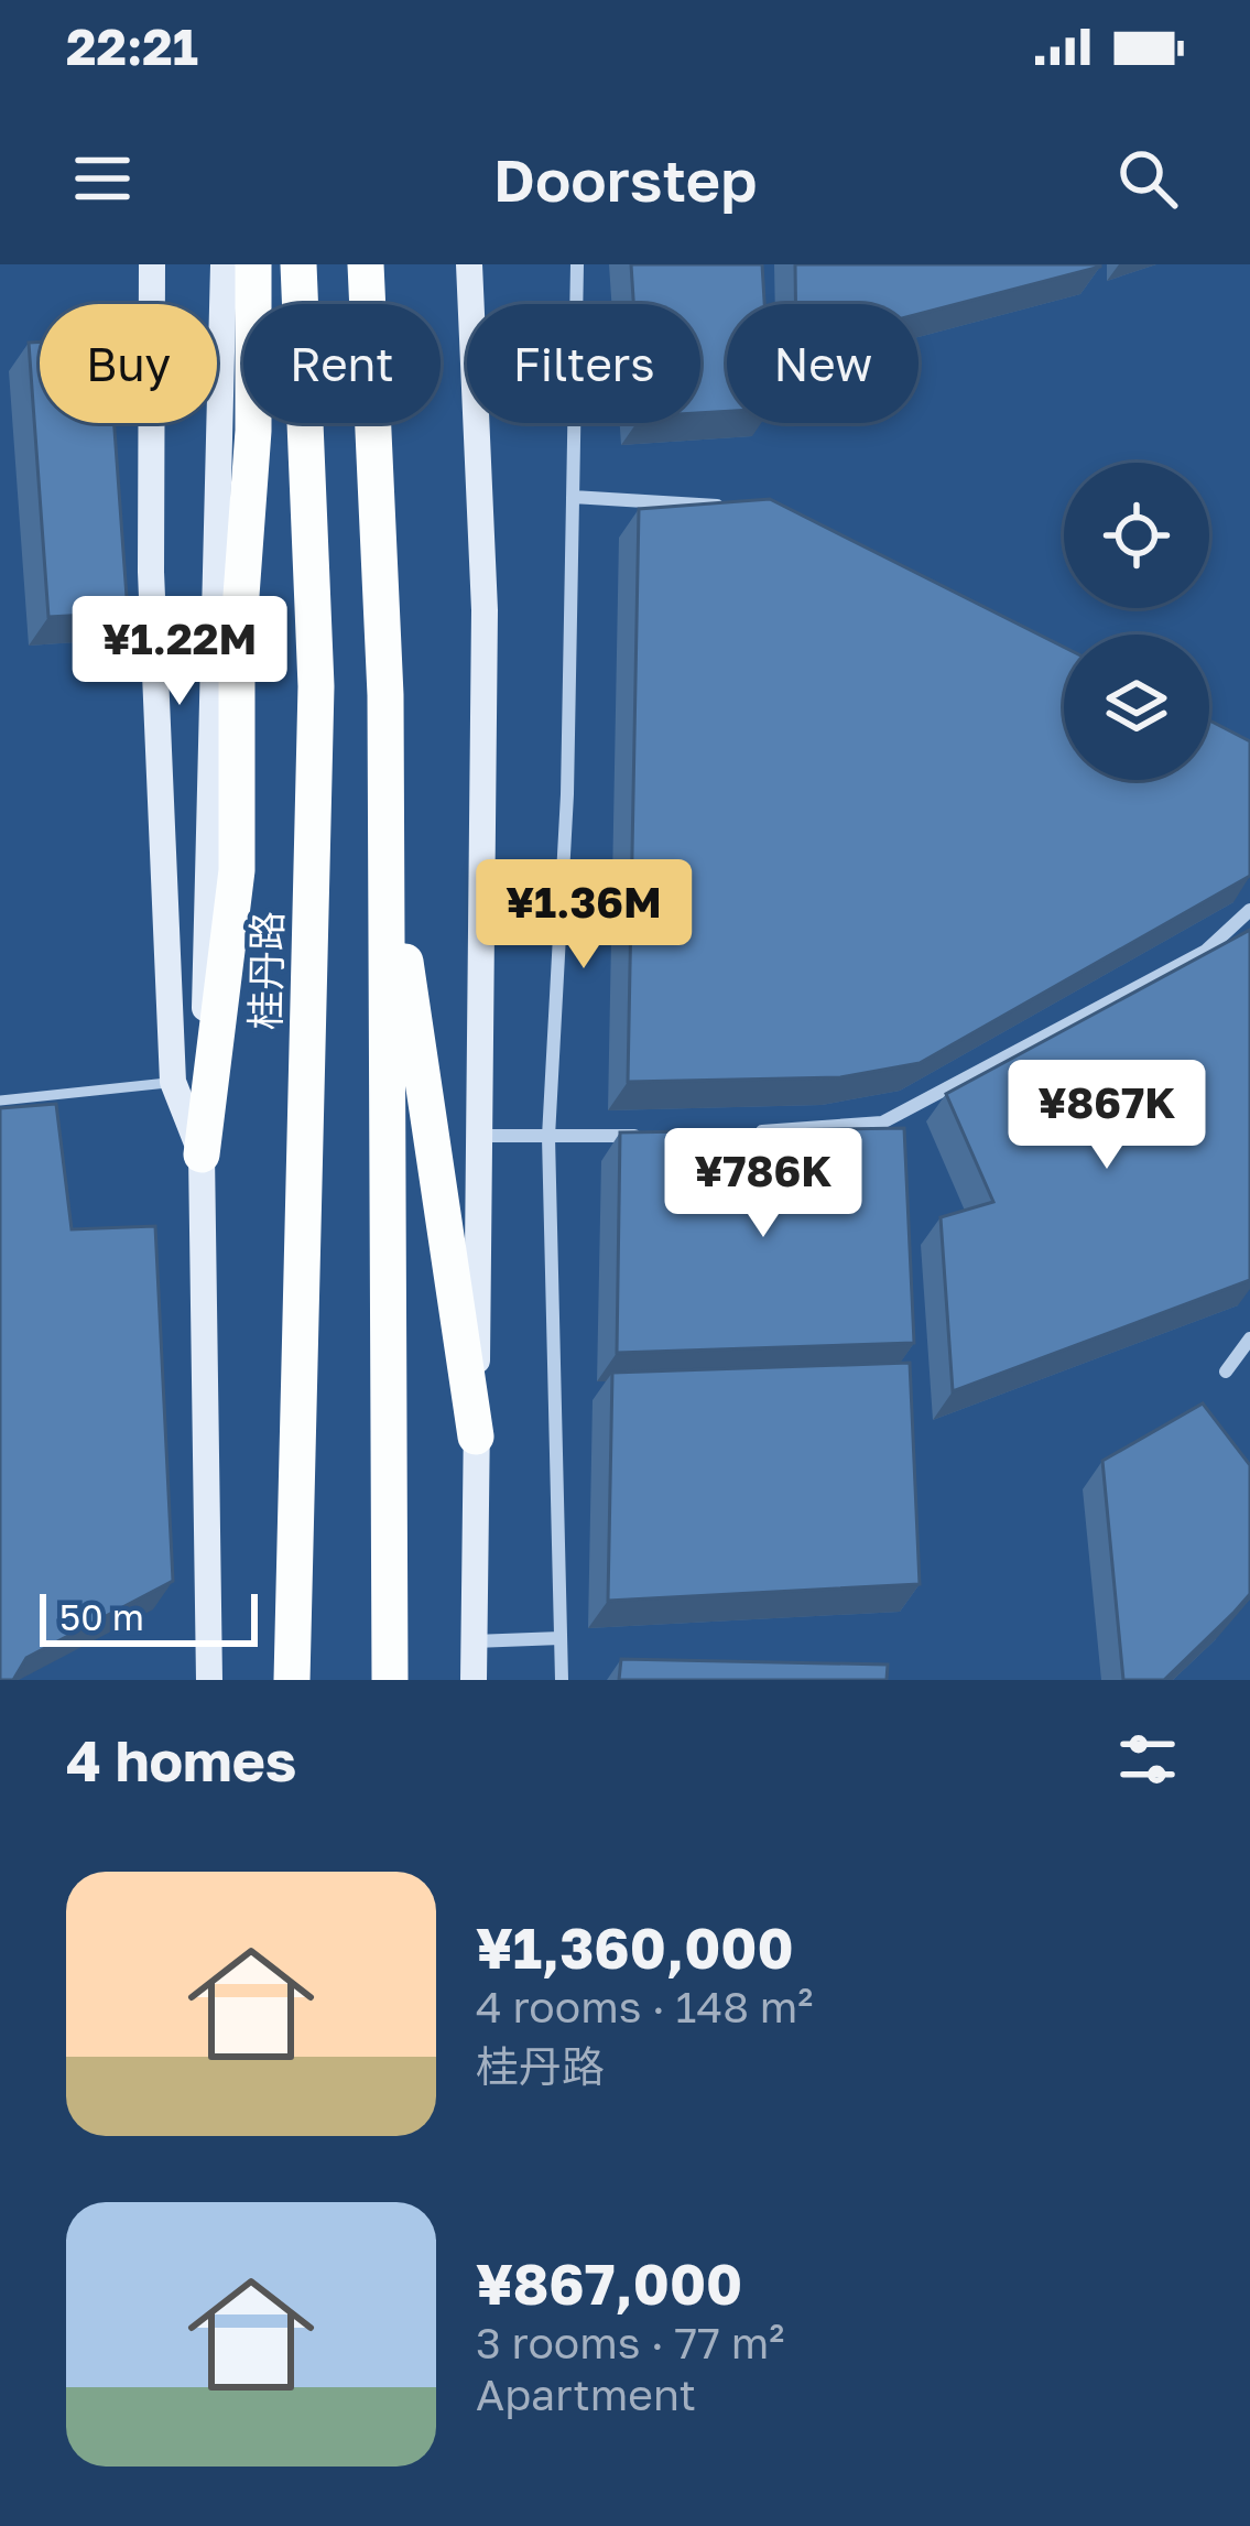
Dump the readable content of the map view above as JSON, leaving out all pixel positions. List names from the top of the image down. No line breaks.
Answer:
{"streets":{"highway":["桂丹路"]},"scale_bar":"50 m","page":{"status":"22:21","header":"Doorstep","chip":["Buy","Rent","Filters","New"],"price":["¥1.22M","¥1.36M","¥867K","¥786K"],"scale":"50 m","heading":"4 homes","list":[{"name":"¥1,360,000","note":"4 rooms · 148 m² · 桂丹路"},{"name":"¥867,000","note":"3 rooms · 77 m² · Apartment"}]}}
